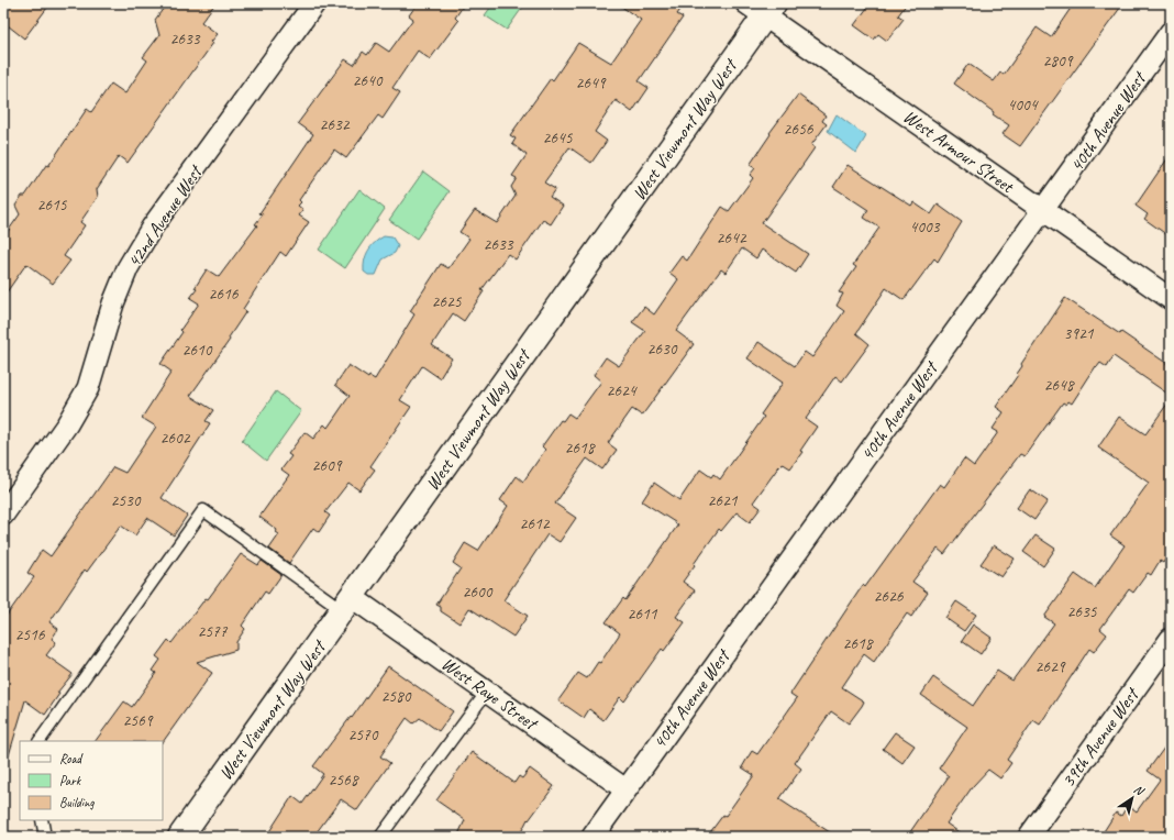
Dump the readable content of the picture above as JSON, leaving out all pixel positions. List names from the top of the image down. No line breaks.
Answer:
{"streets":{"street":["40th Avenue West","West Viewmont Way West","West Armour Street","42nd Avenue West","West Raye Street","39th Avenue West"]},"crossings":[["40th Avenue West","West Armour Street"],["40th Avenue West","West Raye Street"],["West Viewmont Way West","West Armour Street"],["West Viewmont Way West","West Raye Street"]],"house_numbers":["2633","2809","2640","2649","4004","2632","2656","2645","2615","4003","2642","2633","2616","2625","3921","2630","2610","2648","2624","2602","2618","2609","2530","2621","2612","2600","2626","2635","2611","2577","2516","2618","2629","2580","2569","2570","2568"],"legend":["Road","Park","Building"],"north":"top right"}
